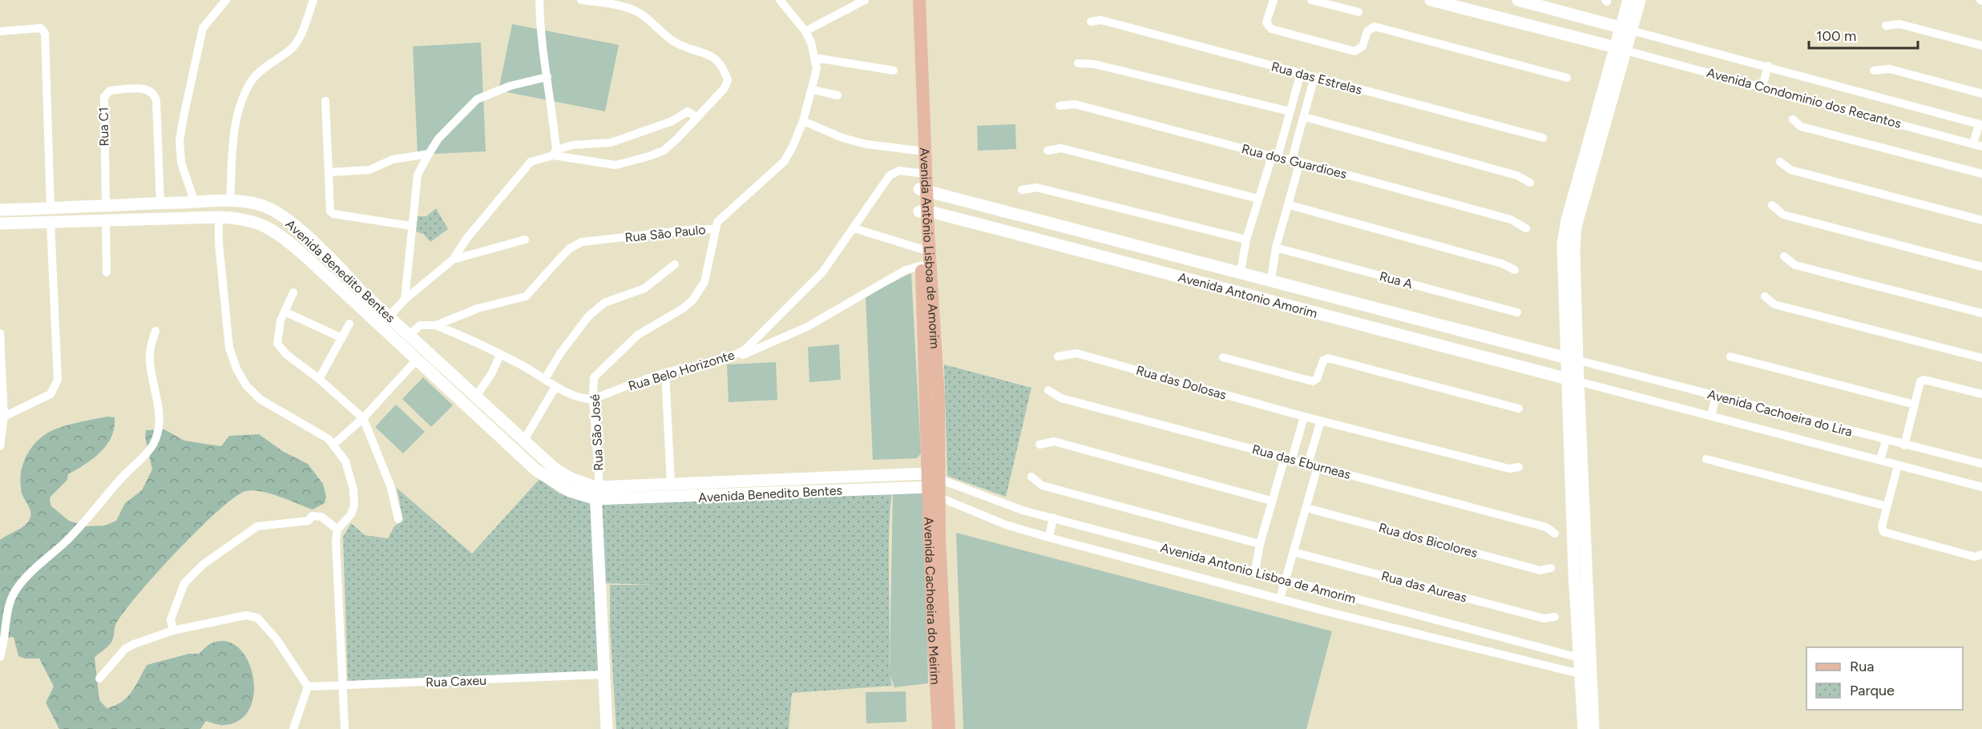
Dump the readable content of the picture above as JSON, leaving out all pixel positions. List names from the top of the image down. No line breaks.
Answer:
{"streets":{"main road":["Avenida Antônio Lisboa de Amorim","Avenida Cachoeira do Meirim"],"street":["Rua das Estrelas","Avenida Condominio dos Recantos","Rua C1","Rua dos Guardioes","Rua São Paulo","Avenida Benedito Bentes","Rua A","Avenida Antonio Amorim","Rua Belo Horizonte","Rua das Dolosas","Avenida Cachoeira do Lira","Rua São José","Rua das Eburneas","Rua dos Bicolores","Avenida Antonio Lisboa de Amorim","Rua das Aureas","Rua Caxeu"]},"crossings":[["Rua das Estrelas","Avenida Antonio Amorim"],["Rua C1","Avenida Benedito Bentes"],["Rua dos Guardioes","Avenida Antonio Amorim"],["Rua São Paulo","Rua São José"],["Avenida Antônio Lisboa de Amorim","Avenida Benedito Bentes"],["Avenida Antônio Lisboa de Amorim","Avenida Antonio Amorim"],["Avenida Antônio Lisboa de Amorim","Rua Belo Horizonte"],["Avenida Antônio Lisboa de Amorim","Avenida Antonio Lisboa de Amorim"],["Avenida Antônio Lisboa de Amorim","Avenida Cachoeira do Meirim"],["Avenida Benedito Bentes","Rua São José"],["Avenida Benedito Bentes","Avenida Antonio Lisboa de Amorim"],["Avenida Benedito Bentes","Avenida Cachoeira do Meirim"],["Rua A","Avenida Antonio Amorim"],["Avenida Antonio Amorim","Avenida Cachoeira do Lira"],["Rua Belo Horizonte","Rua São José"],["Avenida Antonio Lisboa de Amorim","Avenida Cachoeira do Meirim"]],"legend":["Rua","Parque"],"scale_bar":"100 m"}
